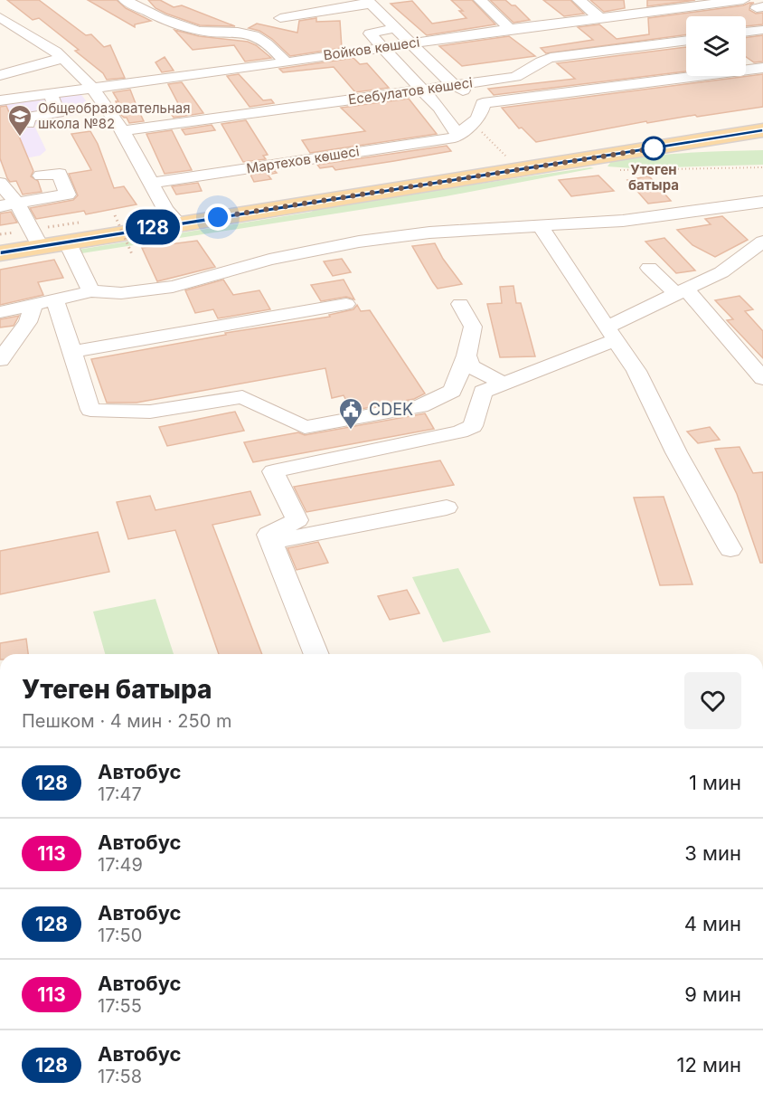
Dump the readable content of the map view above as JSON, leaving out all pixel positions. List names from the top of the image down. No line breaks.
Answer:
{"streets":{"street":["Войков көшесі","Есебулатов көшесі","Мартехов көшесі"]},"places":{"school or university":["Общеобразовательная школа №82"],"other":["Утеген батыра"],"public building":["CDEK"]},"lines":["bus line 128"],"page":{"on_map":"128","heading":["Утеген батыра","Пешком · 4 мин · 250 m"],"list":[{"mark":"128","name":"Автобус","note":"17:47","value":"1 мин"},{"mark":"113","name":"Автобус","note":"17:49","value":"3 мин"},{"mark":"128","name":"Автобус","note":"17:50","value":"4 мин"},{"mark":"113","name":"Автобус","note":"17:55","value":"9 мин"},{"mark":"128","name":"Автобус","note":"17:58","value":"12 мин"}]}}
